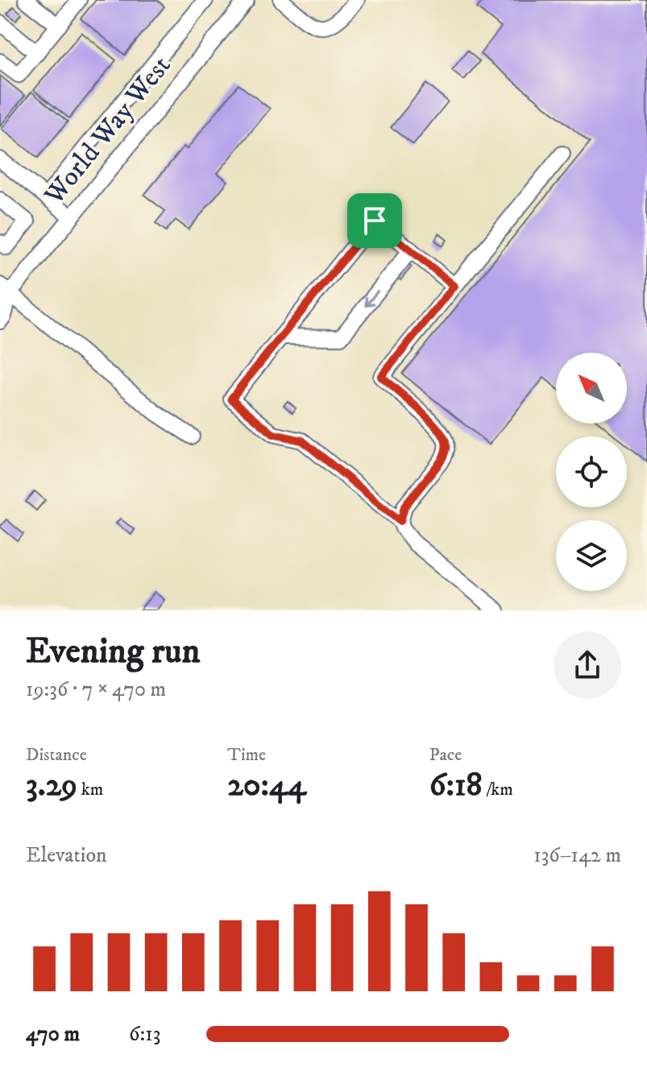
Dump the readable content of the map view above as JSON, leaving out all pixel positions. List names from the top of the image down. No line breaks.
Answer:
{"streets":{"street":["World Way West"]},"north":"top left","page":{"heading":["Evening run","19:36 · 7 × 470 m"],"stats":[["Distance","3.29 km"],["Time","20:44"],["Pace","6:18 /km"]],"chart":["Elevation","136–142 m"],"list":[{"name":"470 m","note":"6:13"}]}}
